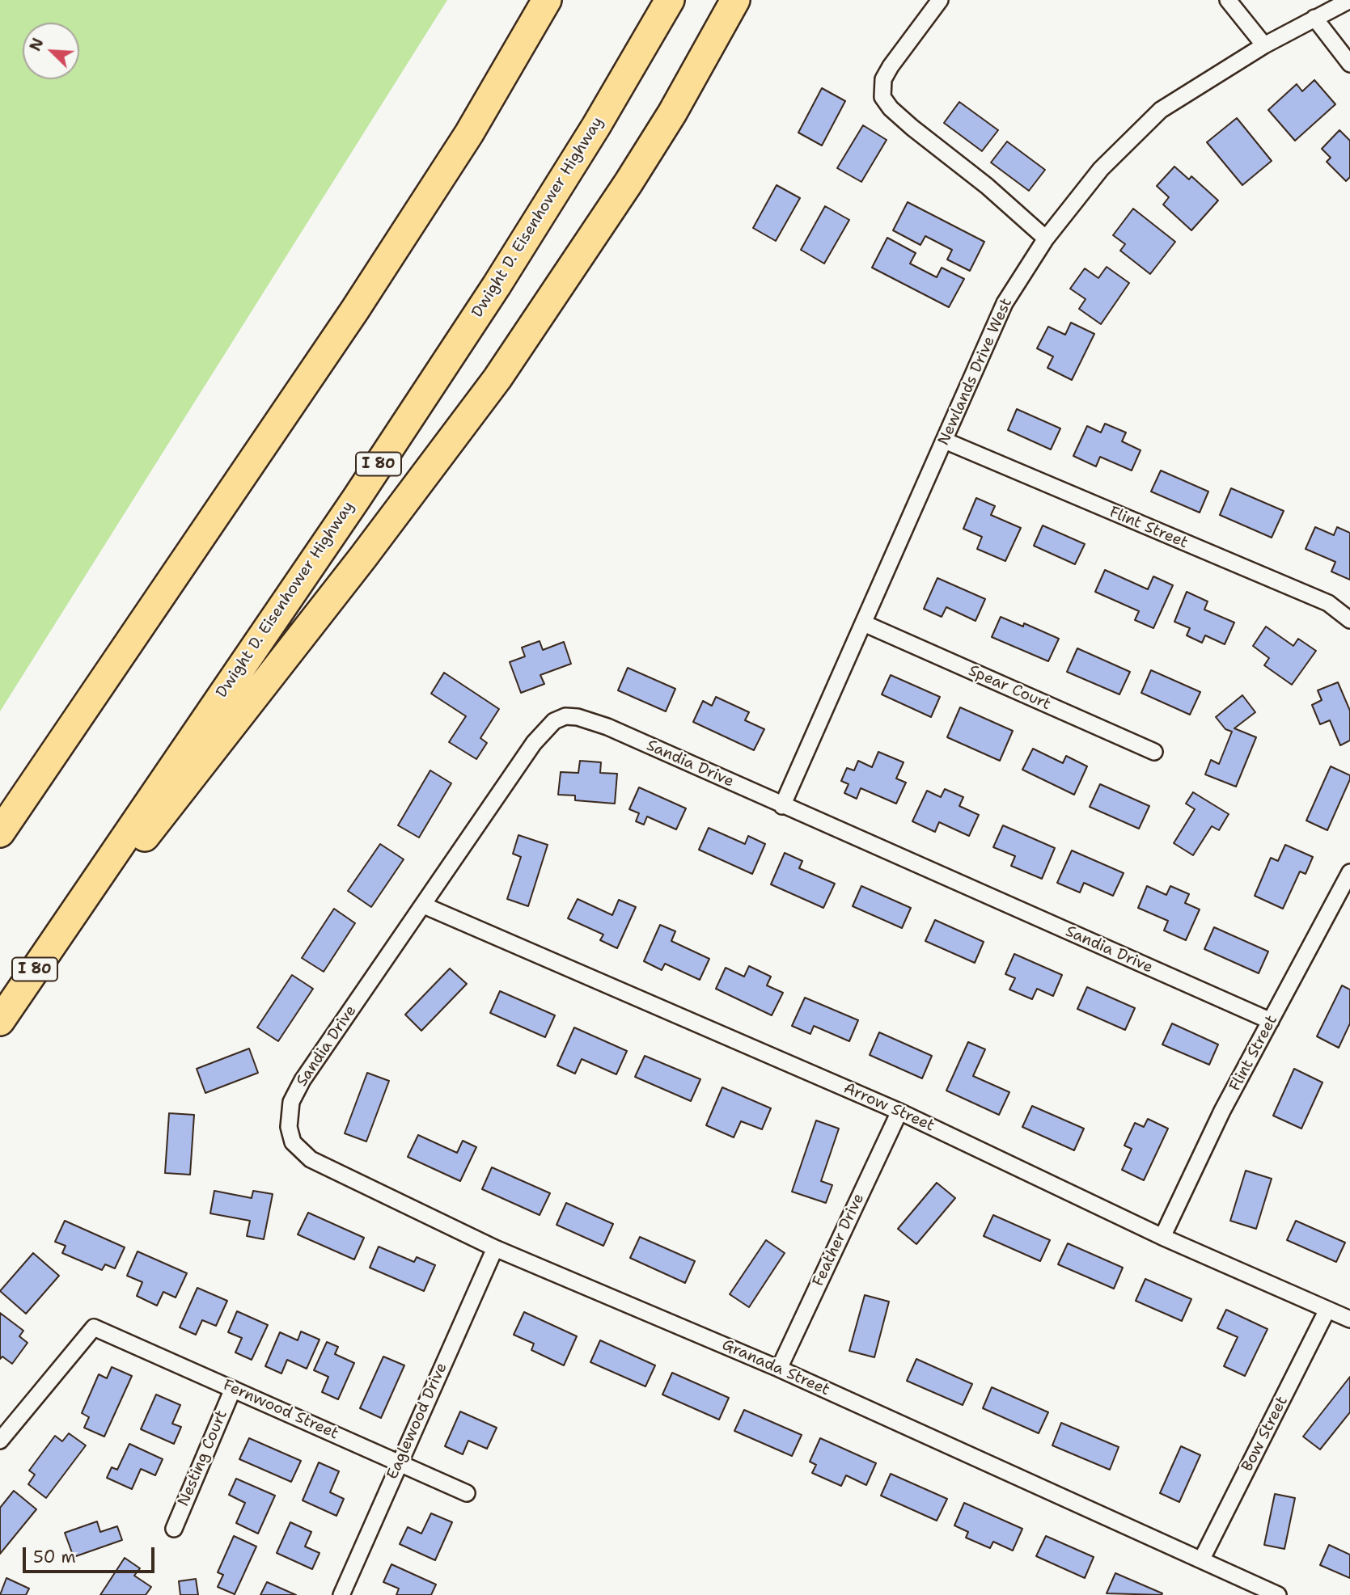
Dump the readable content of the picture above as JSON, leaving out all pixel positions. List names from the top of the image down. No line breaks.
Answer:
{"streets":{"highway":["Dwight D. Eisenhower Highway","I 80"],"street":["Newlands Drive West","Flint Street","Spear Court","Sandia Drive","Arrow Street","Feather Drive","Granada Street","Fernwood Street","Eaglewood Drive","Bow Street","Nesting Court"]},"crossings":[["Newlands Drive West","Flint Street"],["Newlands Drive West","Spear Court"],["Newlands Drive West","Sandia Drive"],["Flint Street","Sandia Drive"],["Flint Street","Arrow Street"],["Sandia Drive","Arrow Street"],["Sandia Drive","Granada Street"],["Arrow Street","Feather Drive"],["Arrow Street","Bow Street"],["Feather Drive","Granada Street"],["Granada Street","Eaglewood Drive"],["Granada Street","Bow Street"],["Fernwood Street","Eaglewood Drive"],["Fernwood Street","Nesting Court"]],"scale_bar":"50 m","north":"top left"}
